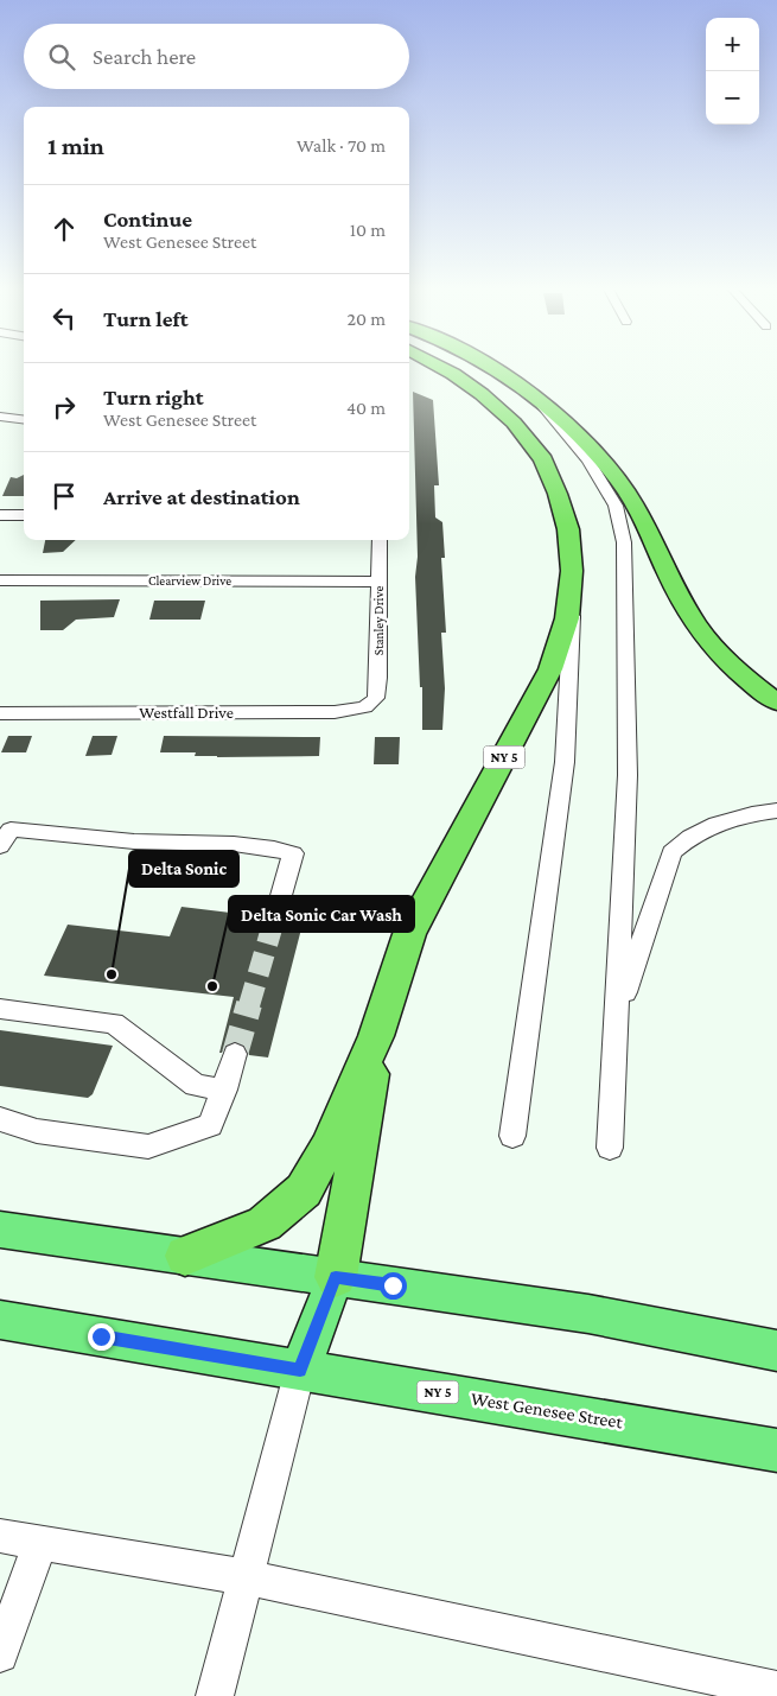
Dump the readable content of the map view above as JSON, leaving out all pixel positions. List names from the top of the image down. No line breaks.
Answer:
{"streets":{"highway":["NY 5"],"main road":["West Genesee Street"],"street":["Clearview Drive","Stanley Drive","Westfall Drive"]},"crossings":[["Clearview Drive","Stanley Drive"],["Stanley Drive","Westfall Drive"],["NY 5","West Genesee Street"]],"places":["Delta Sonic","Delta Sonic Car Wash"],"page":{"map_buttons":["+","−"],"search":"Search here","heading":["1 min","Walk · 70 m"],"list":[["Continue","West Genesee Street","10 m"],["Turn left","20 m"],["Turn right","West Genesee Street","40 m"],"Arrive at destination"]}}
